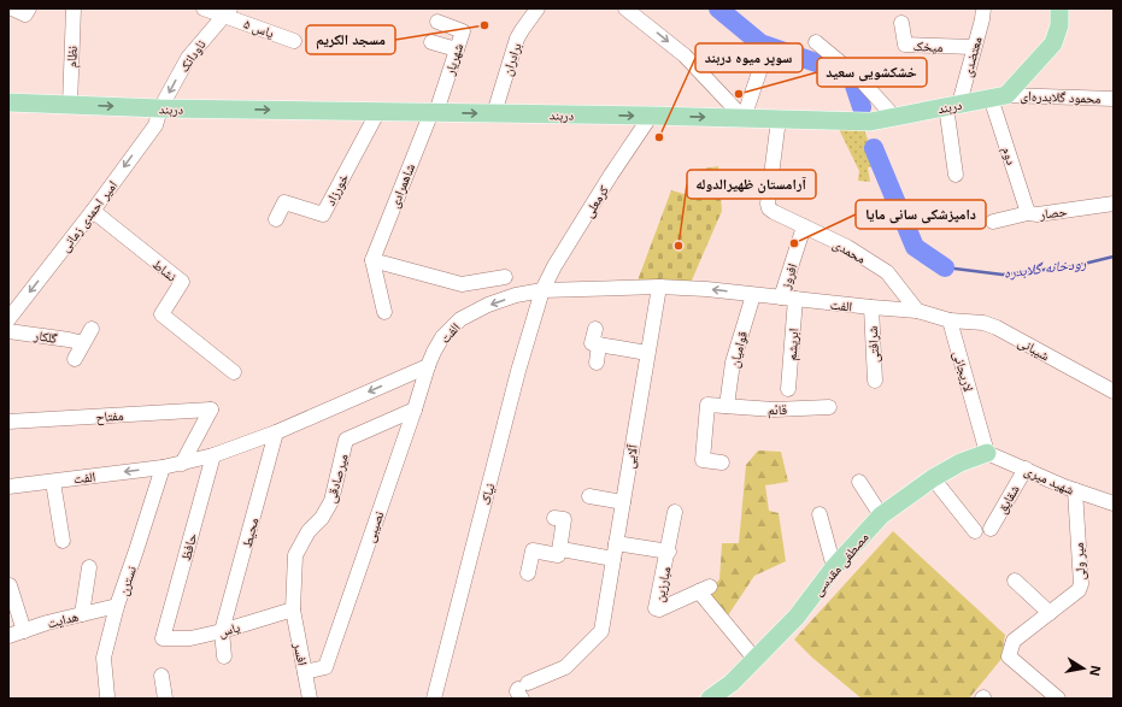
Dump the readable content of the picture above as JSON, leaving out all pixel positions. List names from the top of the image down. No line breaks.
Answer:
{"streets":{"main road":["دربند","مصطفی مقدسی"],"street":["یاس ۵","میخک","ناودانک","نظام","معتضدی","شهریار","برادران","محمود گلابدره‌ای","دوم","شاهمرادی","خورزاد","کرمعلی","حصار","امیر احمدی زمانی","محمدی","نشاط","افروز","الفت","گلکار","ابریشم","شرافتی","شیبانی","قوامیان","لاریجانی","قائم","مفتاح","آلایی","میرصادقی","شهید میری","نیاک","شقایق","نصیبی","محیط","حافظ","میر ولی","نسترن","مبارزین","هدایت","یاس","افسر"]},"crossings":[["یاس ۵","ناودانک"],["میخک","معتضدی"],["ناودانک","دربند"],["ناودانک","امیر احمدی زمانی"],["نظام","دربند"],["معتضدی","دربند"],["شهریار","دربند"],["شهریار","شاهمرادی"],["برادران","دربند"],["محمود گلابدره‌ای","دربند"],["محمود گلابدره‌ای","دوم"],["دربند","دوم"],["دربند","شاهمرادی"],["دربند","خورزاد"],["دربند","کرمعلی"],["دربند","امیر احمدی زمانی"],["دربند","محمدی"],["دوم","حصار"],["کرمعلی","الفت"],["کرمعلی","نیاک"],["امیر احمدی زمانی","نشاط"],["محمدی","افروز"],["محمدی","الفت"],["افروز","الفت"],["الفت","ابریشم"],["الفت","شرافتی"],["الفت","قوامیان"],["الفت","مفتاح"],["الفت","آلایی"],["الفت","نیاک"],["الفت","نصیبی"],["الفت","محیط"],["الفت","حافظ"],["الفت","نسترن"],["شیبانی","لاریجانی"],["قوامیان","قائم"],["لاریجانی","شهید میری"],["لاریجانی","مصطفی مقدسی"],["میرصادقی","نصیبی"],["میرصادقی","یاس"],["میرصادقی","افسر"],["شهید میری","شقایق"],["شهید میری","میر ولی"],["شهید میری","مصطفی مقدسی"],["نصیبی","افسر"],["محیط","یاس"],["حافظ","یاس"],["مصطفی مقدسی","مبارزین"],["نسترن","هدایت"],["یاس","افسر"]],"one_way":["ناودانک","دربند","امیر احمدی زمانی","الفت"],"water":["رودخانه گلابدره"],"places":["مسجد الکریم","خشکشویی سعید","سوپر میوه دربند","دامپزشکی سانی مایا","آرامستان ظهیرالدوله"],"north":"right"}
